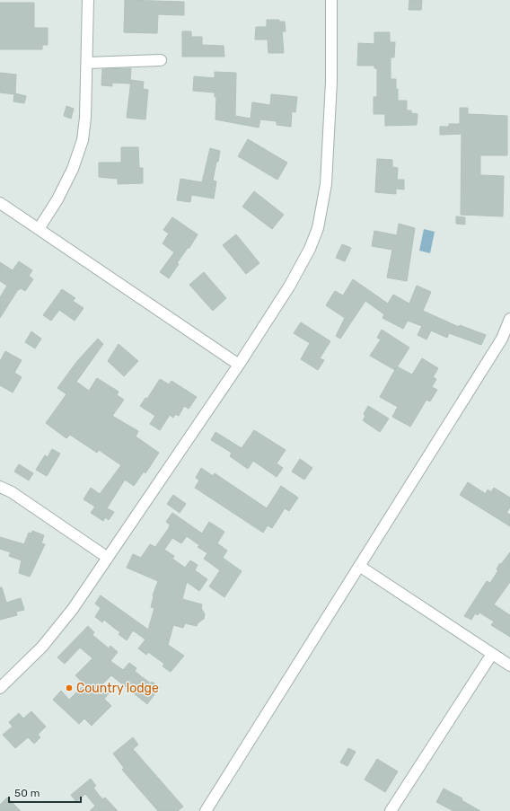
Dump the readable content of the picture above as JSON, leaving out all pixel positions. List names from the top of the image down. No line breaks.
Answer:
{"places":["Country lodge"],"scale_bar":"50 m"}
